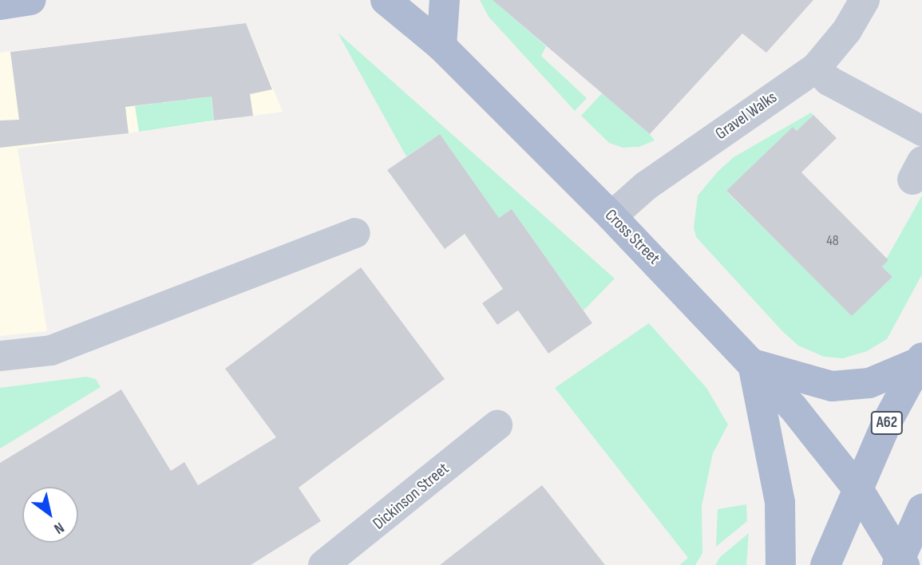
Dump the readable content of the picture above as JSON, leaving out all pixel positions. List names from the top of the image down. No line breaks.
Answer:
{"streets":{"main road":["Cross Street","A62"],"street":["Gravel Walks","Dickinson Street"]},"crossings":[["Gravel Walks","Cross Street"],["Cross Street","A62"]],"house_numbers":["48"],"north":"bottom right"}
